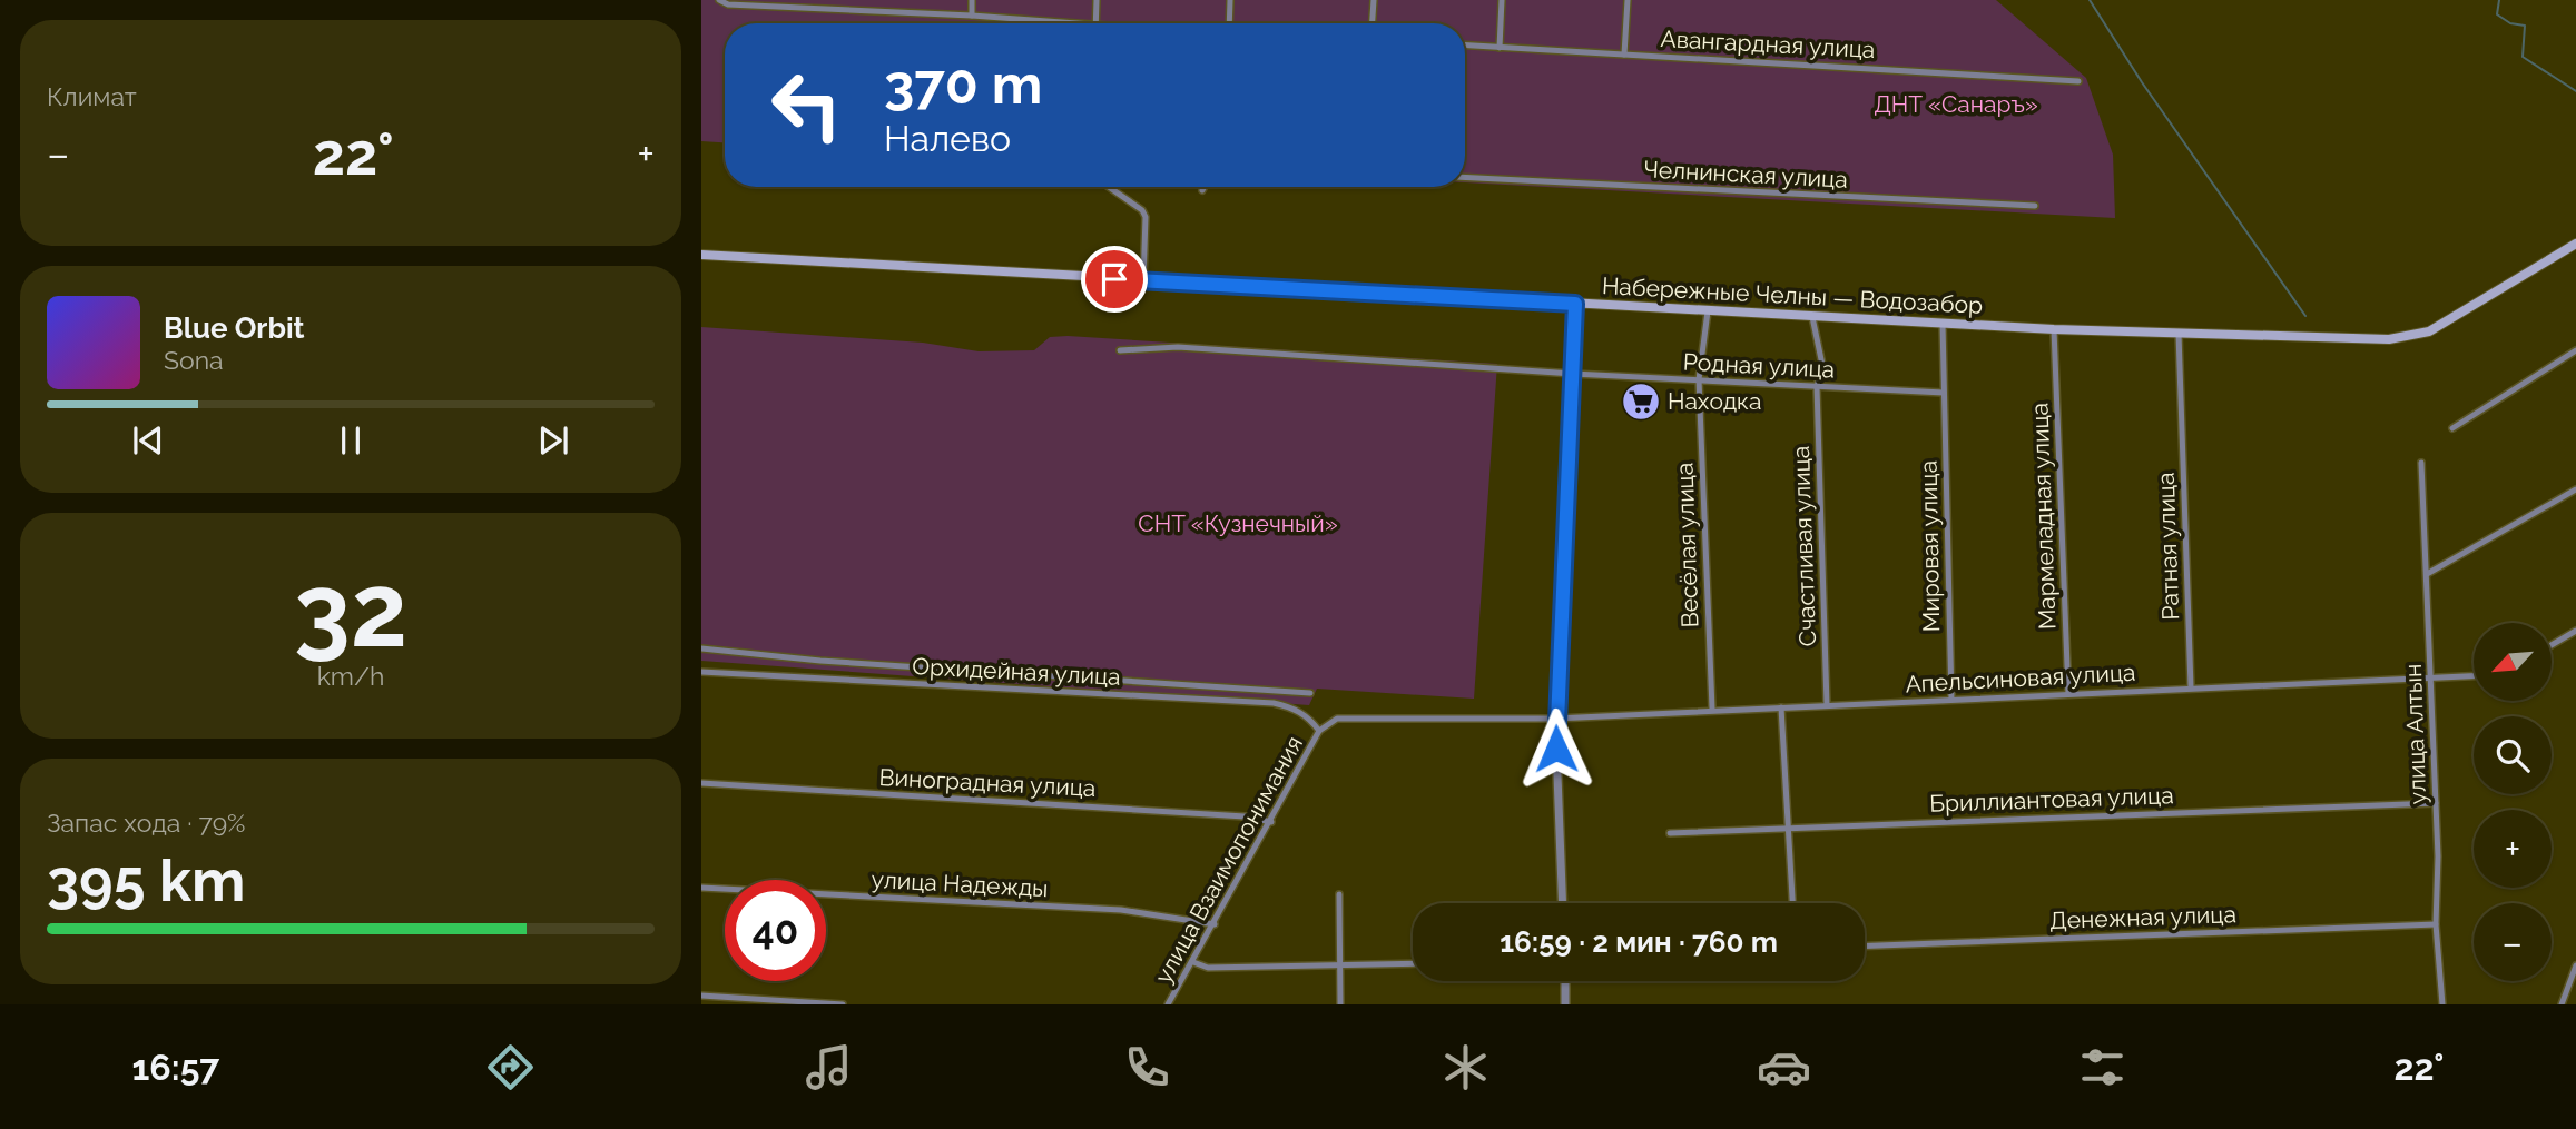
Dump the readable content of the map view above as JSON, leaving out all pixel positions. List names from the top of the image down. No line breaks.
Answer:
{"streets":{"main road":["Набережные Челны — Водозабор"],"street":["Авангардная улица","Челнинская улица","Родная улица","Мармеладная улица","Весёлая улица","Счастливая улица","Мировая улица","Ратная улица","Орхидейная улица","Апельсиновая улица","улица Алтын","Виноградная улица","Бриллиантовая улица","улица Взаимопонимания","улица Надежды","Денежная улица"]},"crossings":[["Набережные Челны — Водозабор","Мармеладная улица"],["Набережные Челны — Водозабор","Весёлая улица"],["Набережные Челны — Водозабор","Счастливая улица"],["Набережные Челны — Водозабор","Мировая улица"],["Набережные Челны — Водозабор","Ратная улица"],["Родная улица","Весёлая улица"],["Родная улица","Счастливая улица"],["Родная улица","Мировая улица"],["Мармеладная улица","Апельсиновая улица"],["Весёлая улица","Апельсиновая улица"],["Счастливая улица","Апельсиновая улица"],["Мировая улица","Апельсиновая улица"],["Ратная улица","Апельсиновая улица"],["Орхидейная улица","Апельсиновая улица"],["Орхидейная улица","улица Взаимопонимания"],["Апельсиновая улица","улица Алтын"],["Апельсиновая улица","улица Взаимопонимания"],["улица Алтын","Бриллиантовая улица"],["улица Алтын","Денежная улица"],["Виноградная улица","улица Взаимопонимания"],["улица Взаимопонимания","улица Надежды"]],"parks":["ДНТ «Санаръ»","СНТ «Кузнечный»"],"places":{"supermarket":["Находка"]},"north":"bottom left","page":{"tile":["Климат",["32","km/h"],["Запас хода · 79%","395 km"]],"turn":["370 m","Налево"],"heat":["−","22°","+"],"song":["Blue Orbit","Sona"],"map_buttons":["+","−"],"limit":"40","trip":"16:59 · 2 мин · 760 m","tabs":["16:57","22°"]}}
